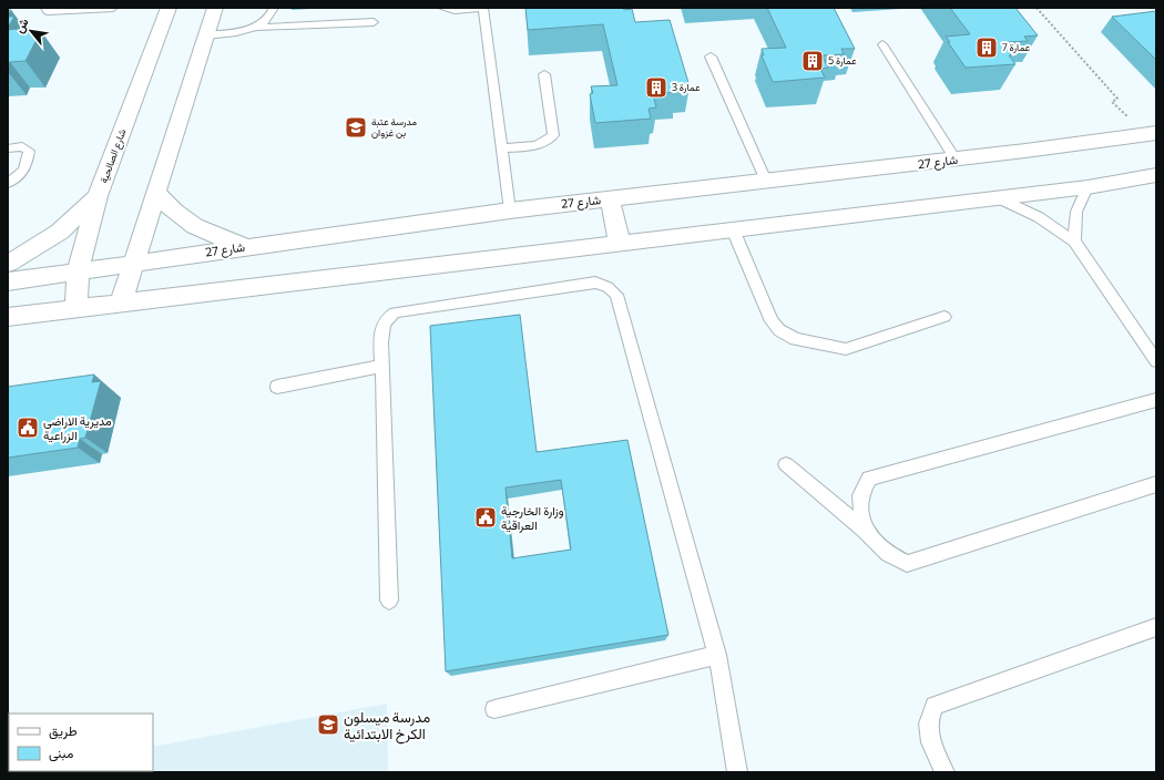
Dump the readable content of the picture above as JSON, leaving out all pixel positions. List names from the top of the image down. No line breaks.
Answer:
{"streets":{"main road":["شارع الصالحية","شارع 27"]},"crossings":[["شارع الصالحية","شارع 27"]],"places":{"building":["عمارة 7","عمارة 5","عمارة 3"],"school or university":["مدرسة عتبة بن غزوان","مدرسة ميسلون الكرخ الابتدائية"],"public building":["مديرية الاراضي الزراعية","وزارة الخارجية العراقية"]},"legend":["طريق","مبنى"],"north":"top left"}
